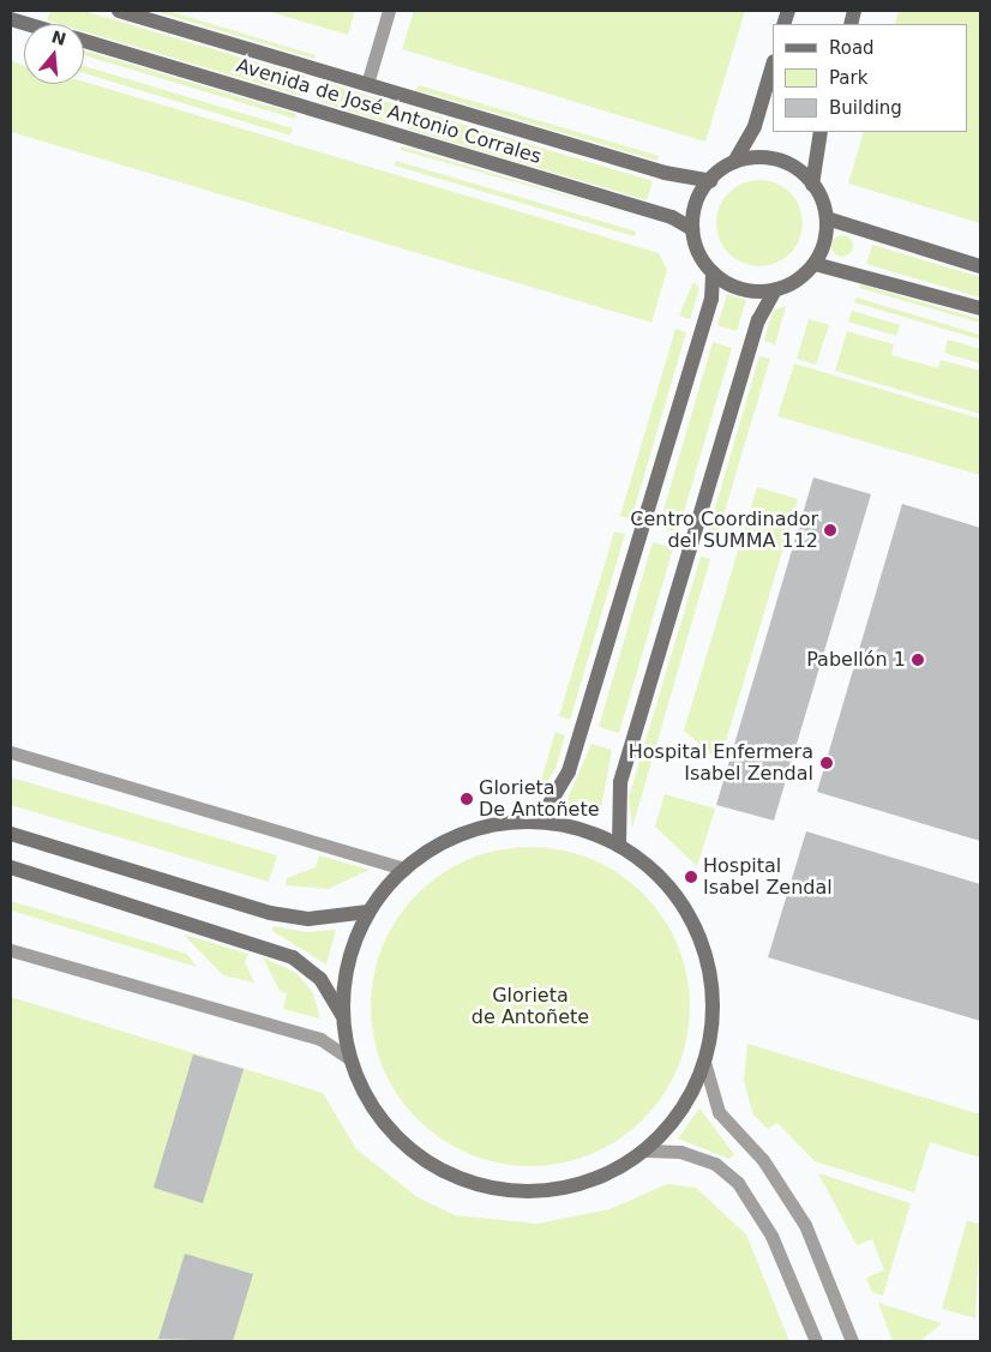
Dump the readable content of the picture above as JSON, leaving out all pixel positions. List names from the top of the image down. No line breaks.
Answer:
{"streets":{"street":["Avenida de José Antonio Corrales"]},"parks":["Glorieta de Antoñete"],"places":["Centro Coordinador del SUMMA 112","Pabellón 1","Hospital Enfermera Isabel Zendal","Glorieta De Antoñete","Hospital Isabel Zendal"],"legend":["Road","Park","Building"],"north":"top"}
